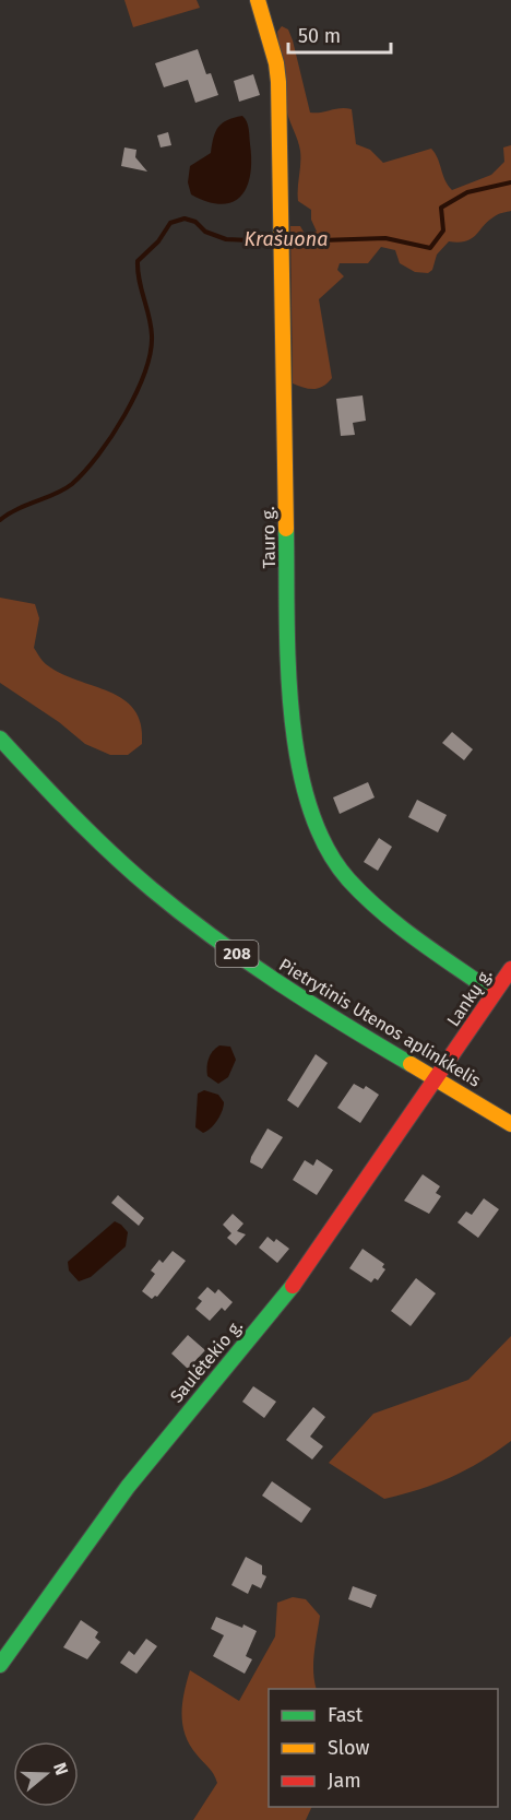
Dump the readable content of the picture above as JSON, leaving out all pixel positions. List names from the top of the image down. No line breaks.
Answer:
{"streets":{"main road":["Tauro g.","208","Lankų g.","Pietrytinis Utenos aplinkkelis","Saulėtekio g."]},"crossings":[["Tauro g.","Lankų g."],["Lankų g.","Pietrytinis Utenos aplinkkelis"],["Lankų g.","Saulėtekio g."],["Pietrytinis Utenos aplinkkelis","Saulėtekio g."]],"water":["Krašuona"],"legend":["Fast","Slow","Jam"],"scale_bar":"50 m","north":"right"}
